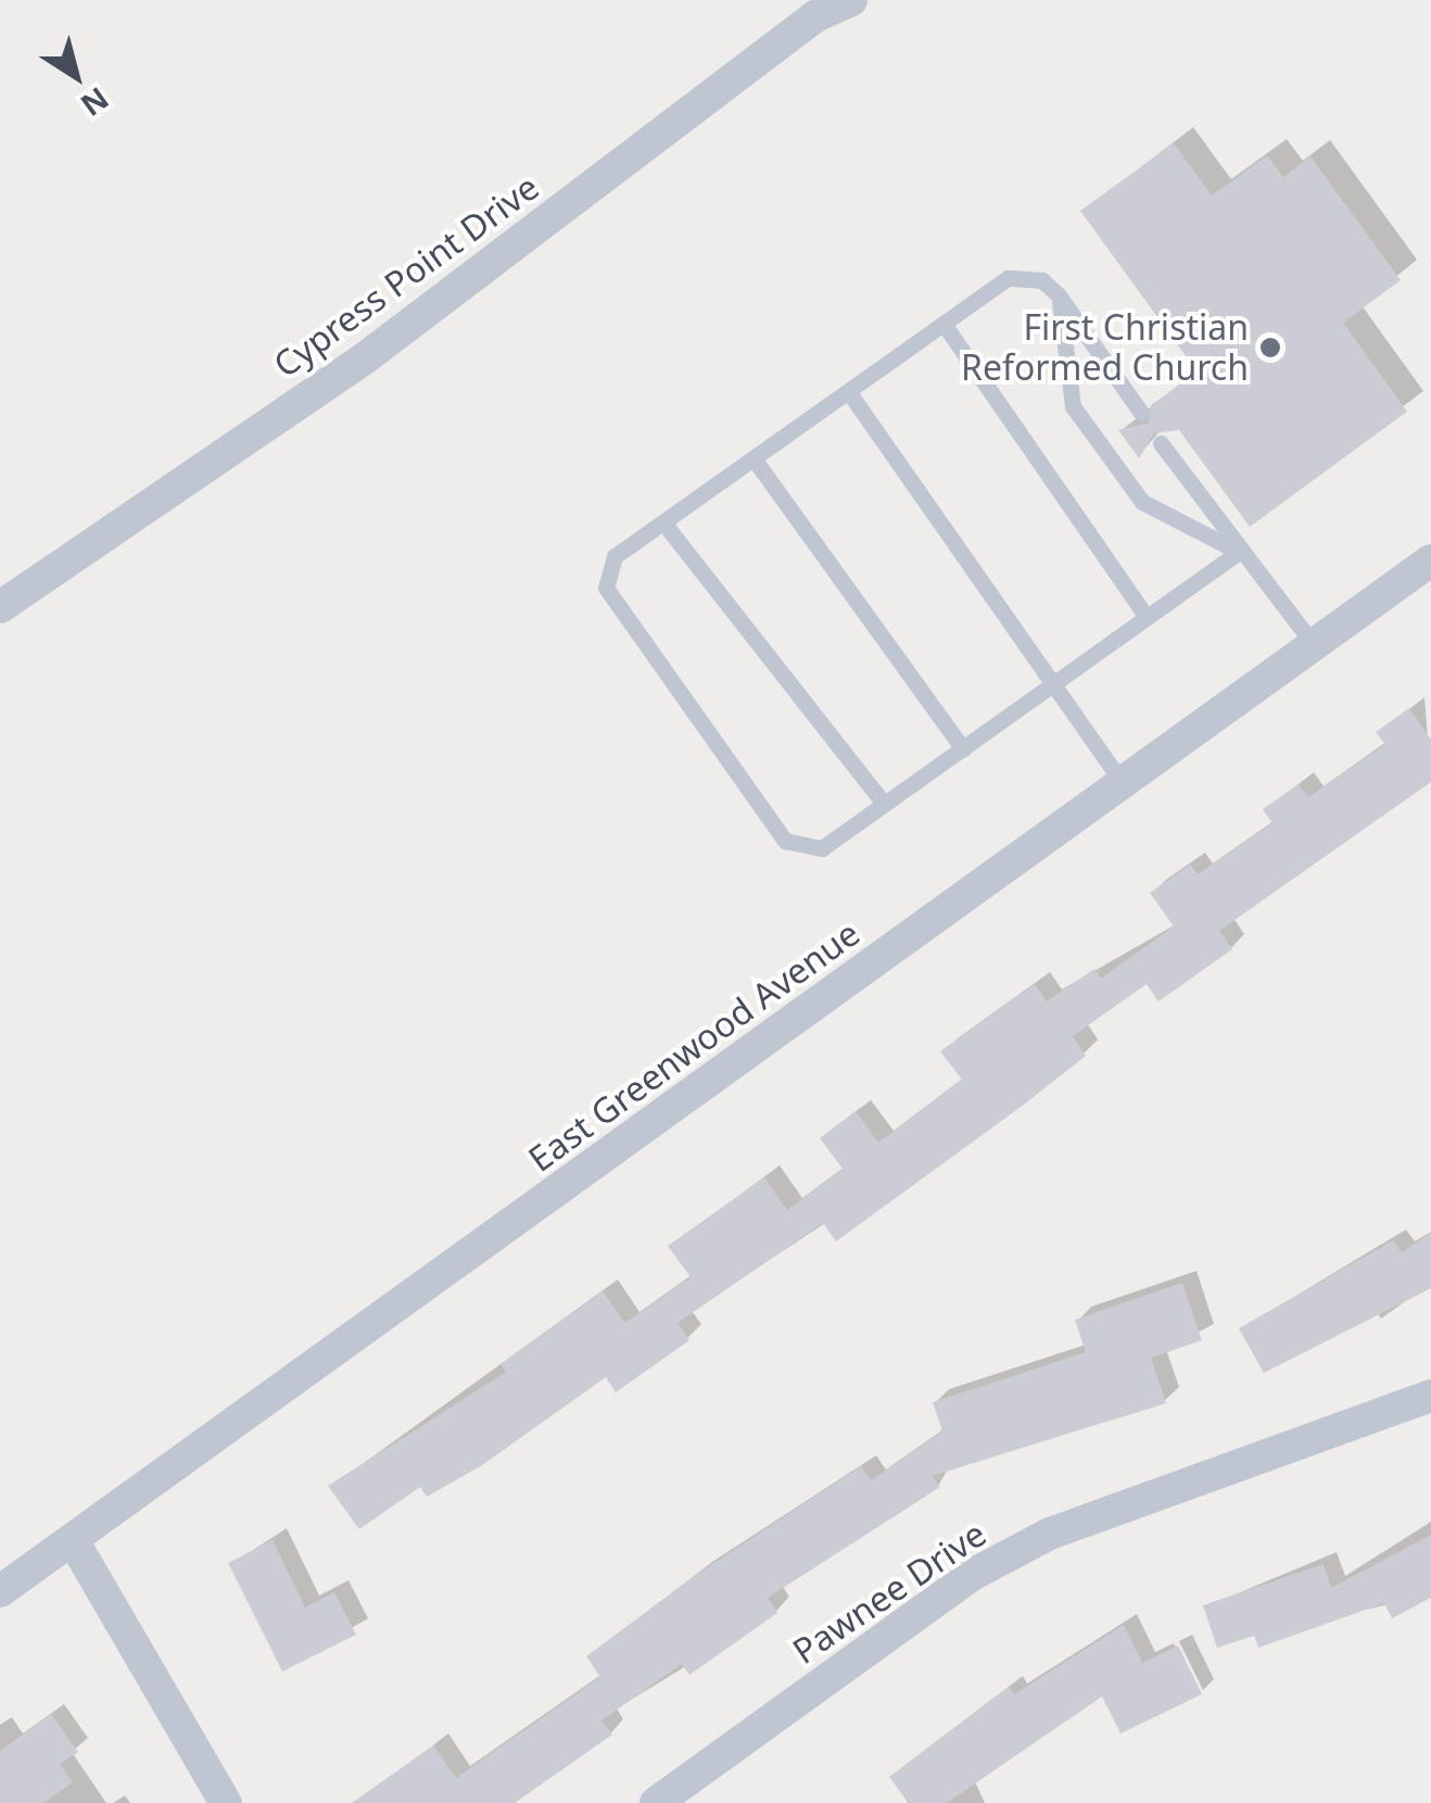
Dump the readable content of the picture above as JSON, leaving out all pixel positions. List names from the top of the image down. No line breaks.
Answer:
{"streets":{"street":["Cypress Point Drive","East Greenwood Avenue","Pawnee Drive"]},"places":["First Christian Reformed Church"],"north":"bottom right"}
